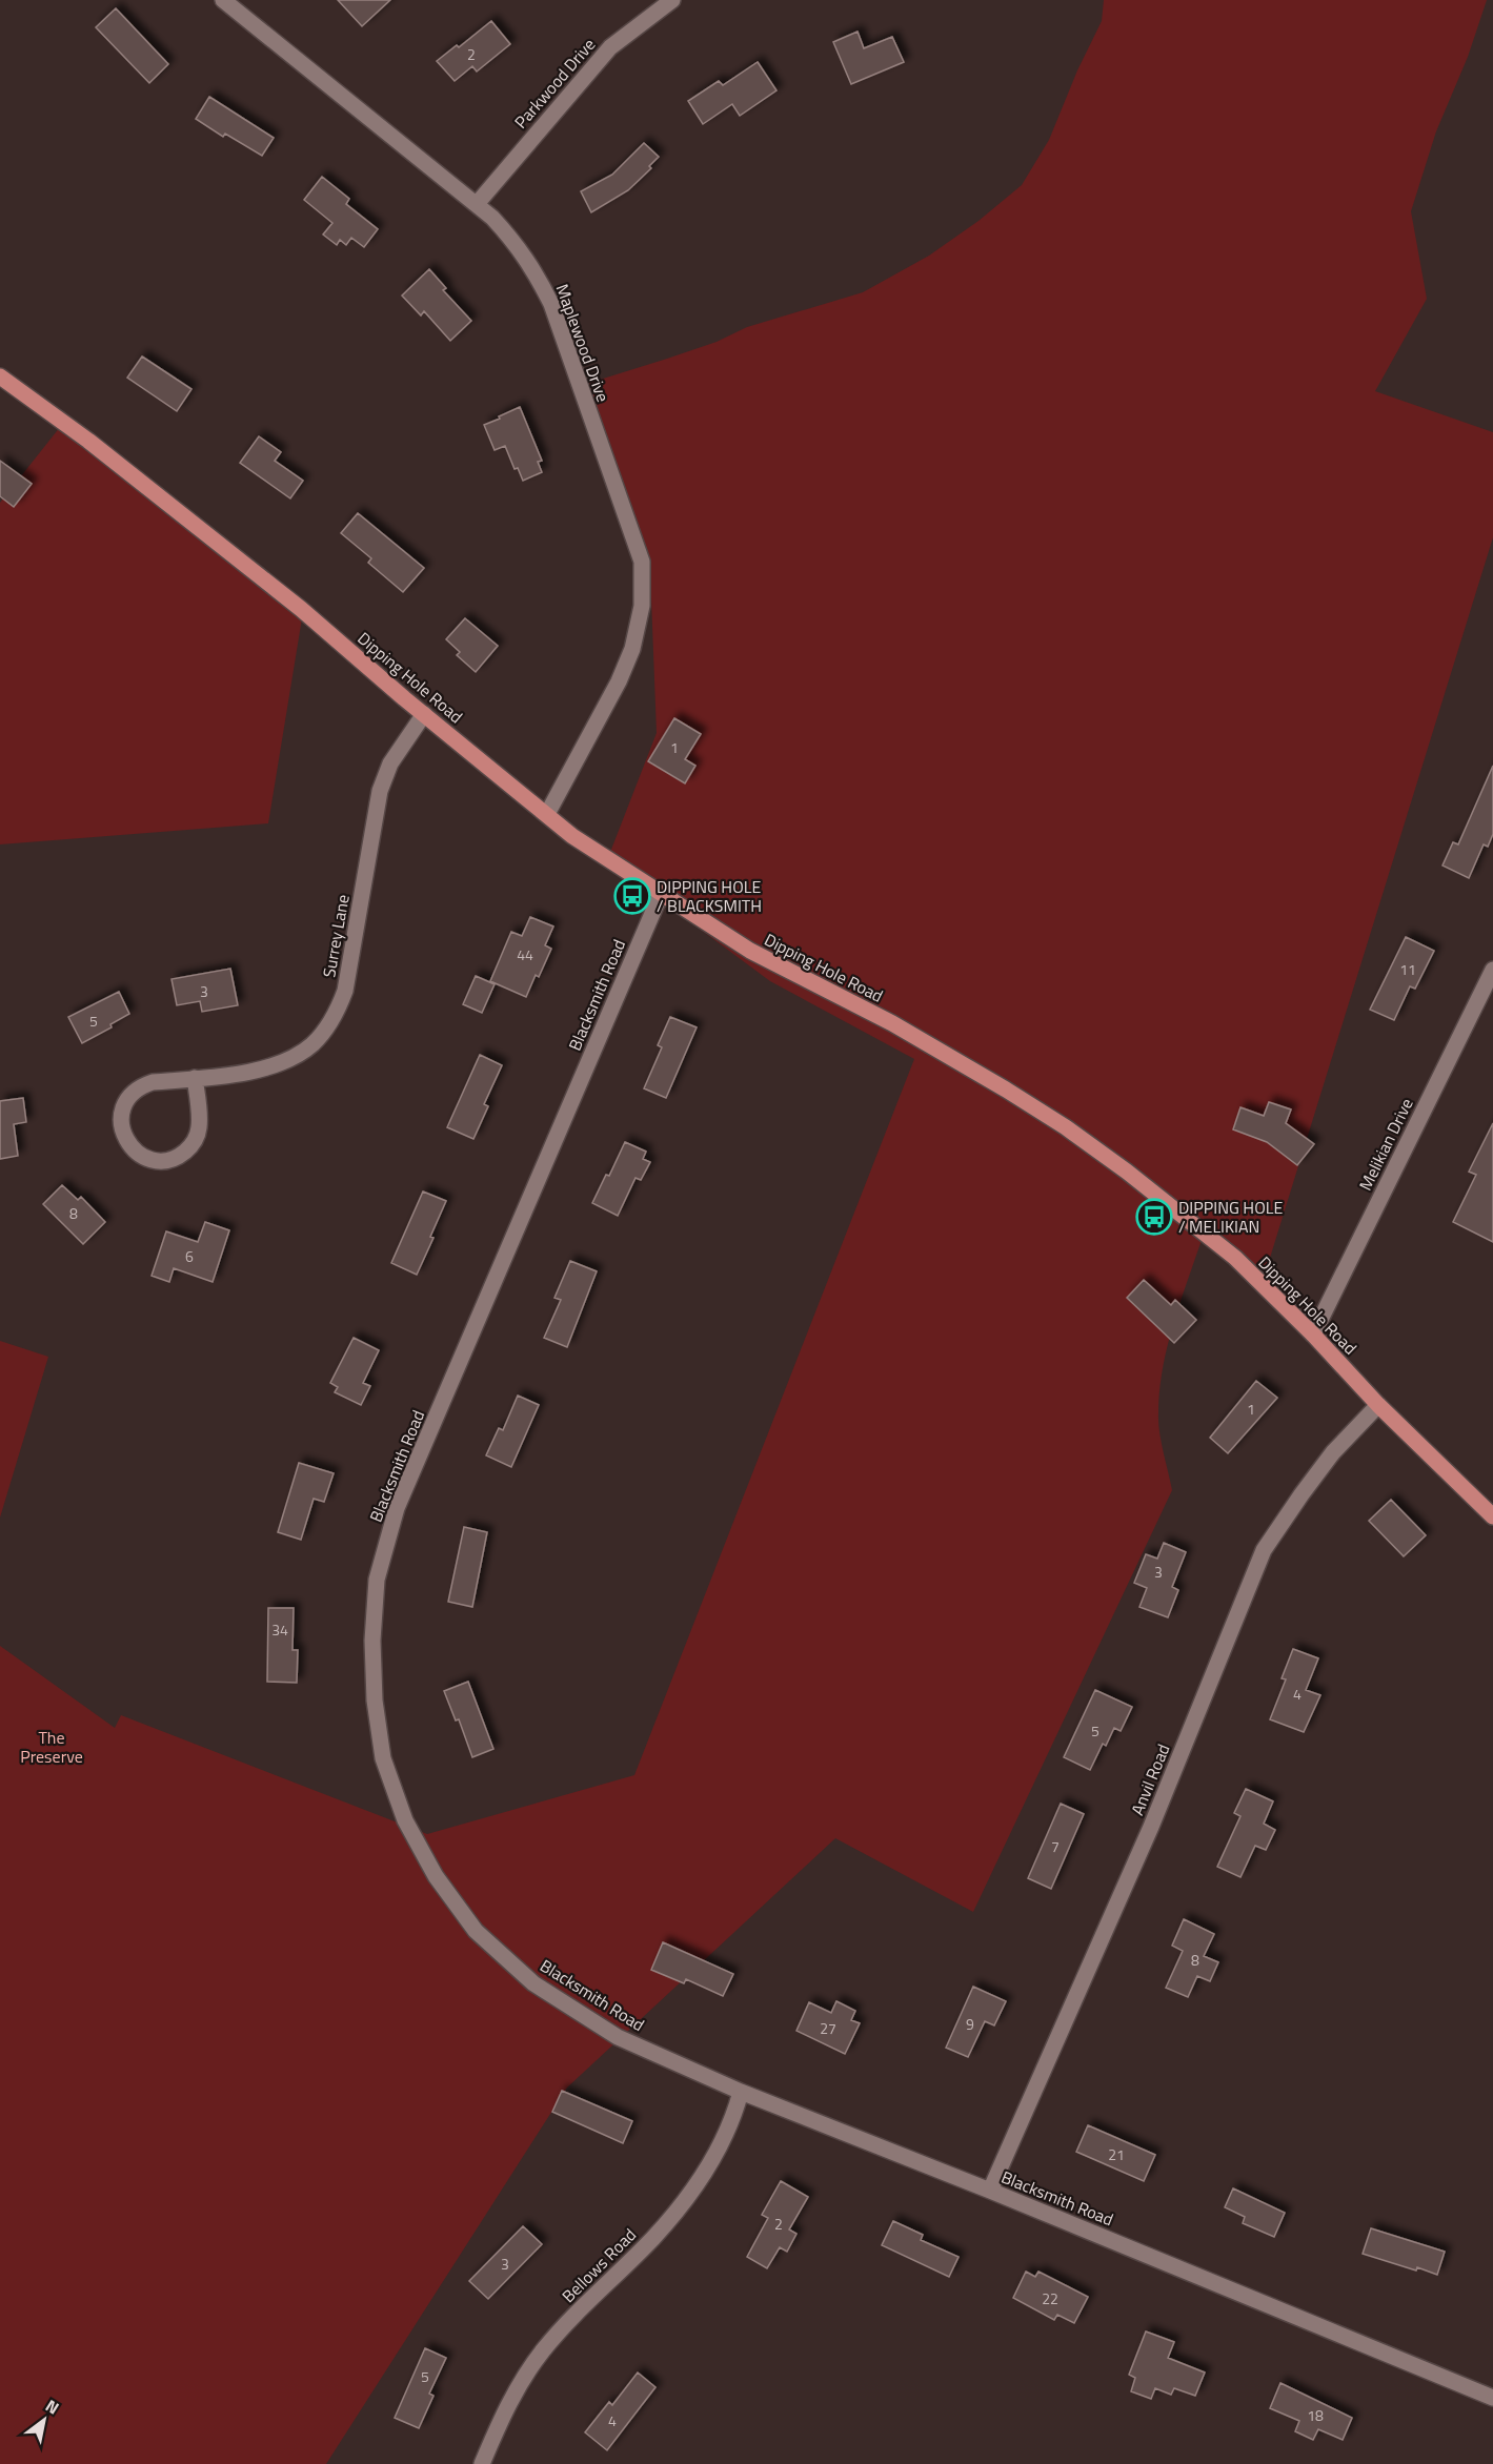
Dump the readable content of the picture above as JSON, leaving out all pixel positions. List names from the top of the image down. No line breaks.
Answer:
{"streets":{"main road":["Dipping Hole Road"],"street":["Parkwood Drive","Maplewood Drive","Surrey Lane","Blacksmith Road","Melikian Drive","Anvil Road","Bellows Road"]},"crossings":[["Parkwood Drive","Maplewood Drive"],["Maplewood Drive","Dipping Hole Road"],["Dipping Hole Road","Surrey Lane"],["Dipping Hole Road","Blacksmith Road"],["Dipping Hole Road","Melikian Drive"],["Dipping Hole Road","Anvil Road"],["Blacksmith Road","Anvil Road"],["Blacksmith Road","Bellows Road"]],"parks":["The Preserve"],"places":{"bus stop":["DIPPING HOLE / BLACKSMITH","DIPPING HOLE / MELIKIAN"]},"house_numbers":["2","1","44","11","3","5","8","6","1","3","34","4","5","7","8","9","27","21","2","3","22","5","18","4"],"north":"top right"}
